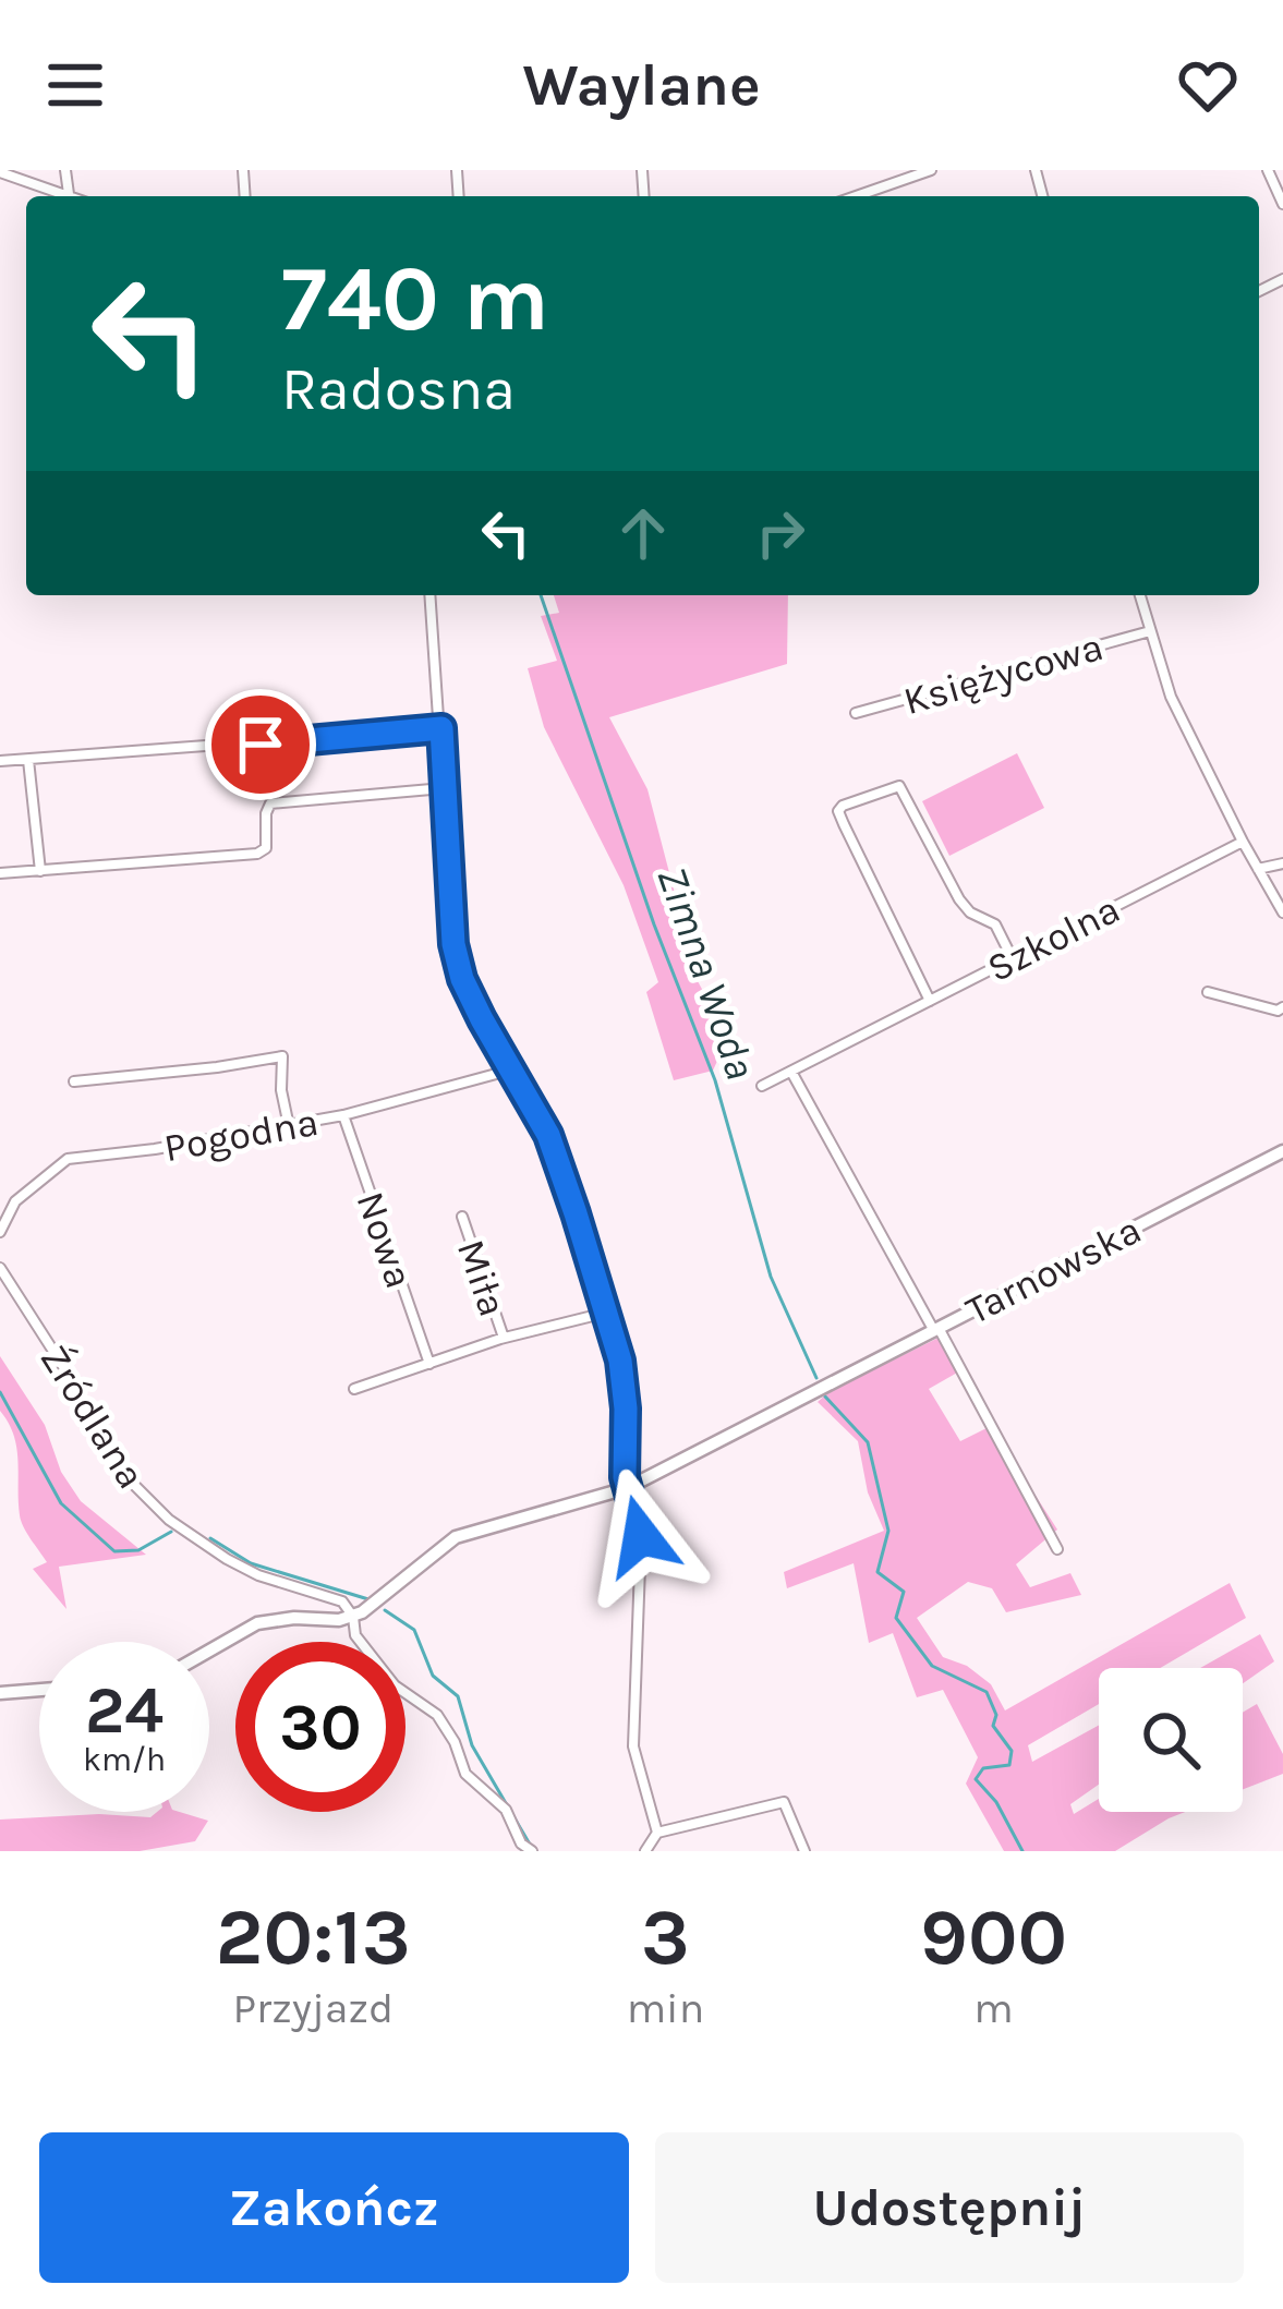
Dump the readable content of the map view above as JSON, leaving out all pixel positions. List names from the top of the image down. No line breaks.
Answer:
{"streets":{"street":["Księżycowa","Szkolna","Pogodna","Nowa","Tarnowska","Miła","Źródlana"]},"crossings":[["Pogodna","Nowa"],["Tarnowska","Źródlana"]],"water":["Zimna Woda"],"page":{"header":"Waylane","turn":["740 m","Radosna"],"speed":"24 km/h","limit":"30","eta":["20:13","Przyjazd","3","min","900","m"],"buttons":["Zakończ","Udostępnij"]}}
